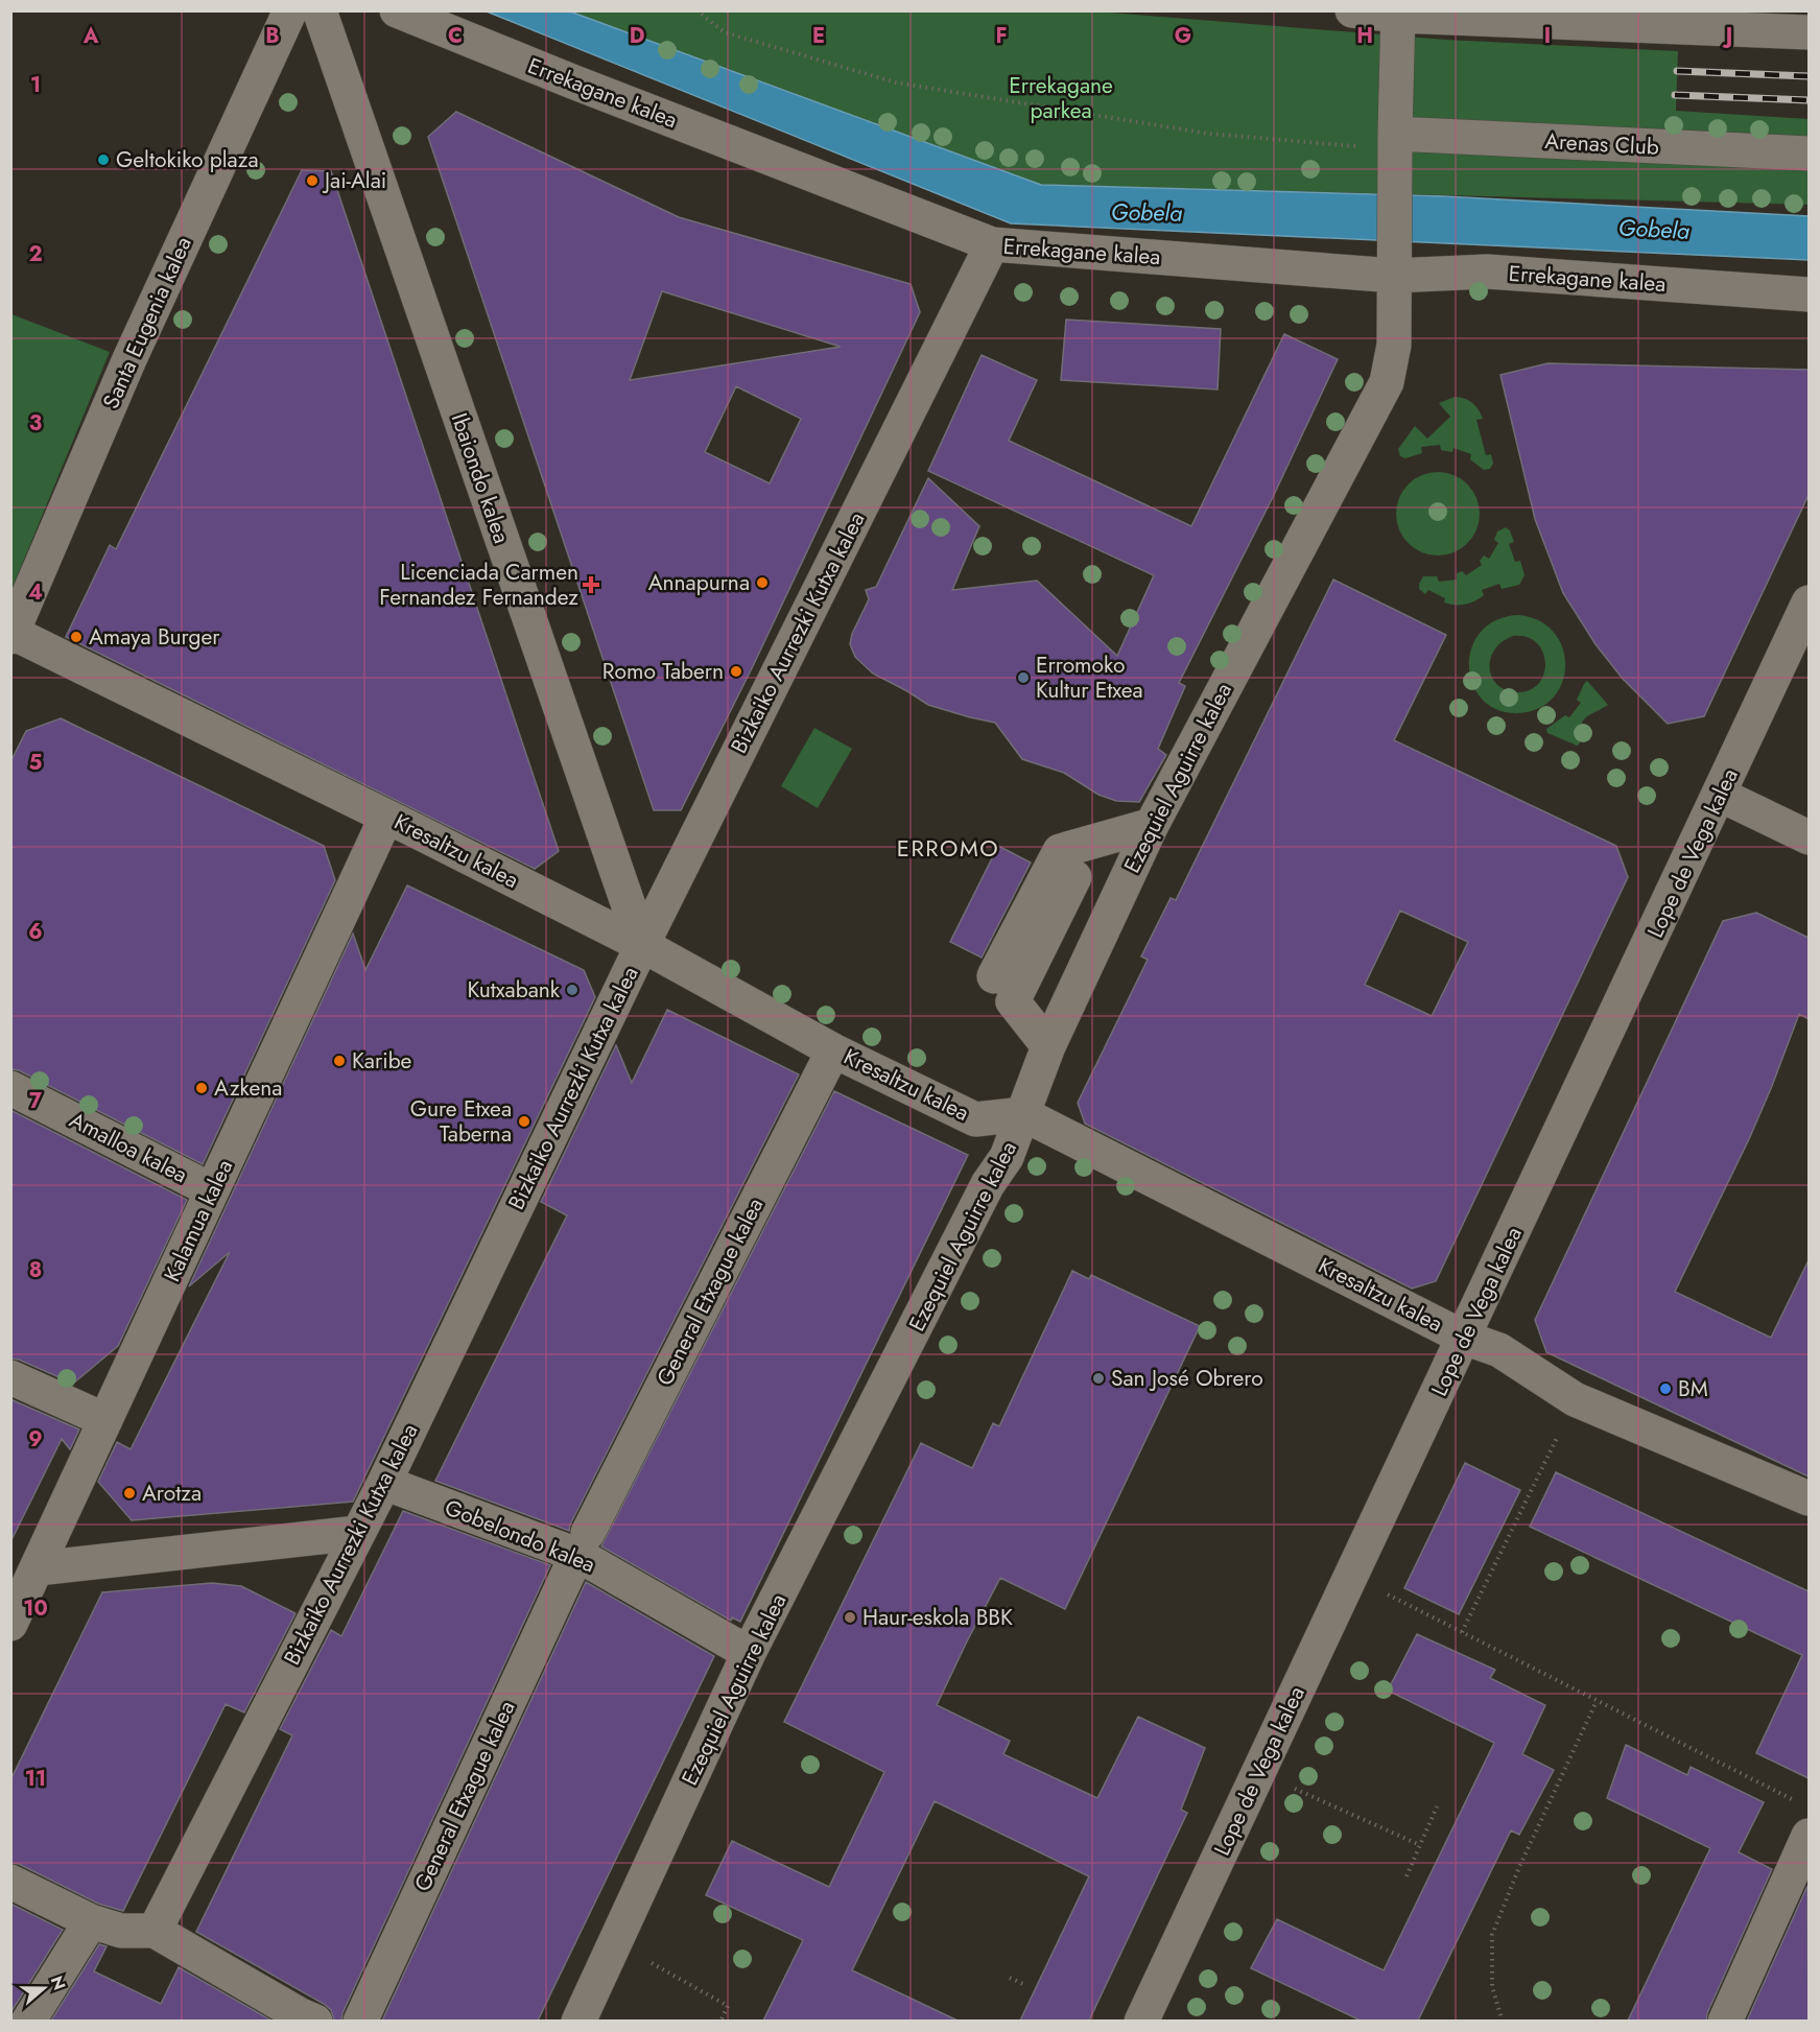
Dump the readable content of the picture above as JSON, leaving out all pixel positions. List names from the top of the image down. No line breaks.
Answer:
{"streets":{"street":["Errekagane kalea","Arenas Club","Santa Eugenia kalea","Ibaiondo kalea","Bizkaiko Aurrezki Kutxa kalea","Ezequiel Aguirre kalea","Kresaltzu kalea","Lope de Vega kalea","Amalloa kalea","Kalamua kalea","General Etxague kalea","Gobelondo kalea"]},"crossings":[["Errekagane kalea","Bizkaiko Aurrezki Kutxa kalea"],["Errekagane kalea","Ezequiel Aguirre kalea"],["Arenas Club","Ezequiel Aguirre kalea"],["Santa Eugenia kalea","Kresaltzu kalea"],["Ibaiondo kalea","Bizkaiko Aurrezki Kutxa kalea"],["Ibaiondo kalea","Kresaltzu kalea"],["Bizkaiko Aurrezki Kutxa kalea","Kresaltzu kalea"],["Bizkaiko Aurrezki Kutxa kalea","Gobelondo kalea"],["Ezequiel Aguirre kalea","Kresaltzu kalea"],["Ezequiel Aguirre kalea","Gobelondo kalea"],["Kresaltzu kalea","Lope de Vega kalea"],["Kresaltzu kalea","Kalamua kalea"],["Kresaltzu kalea","General Etxague kalea"],["Amalloa kalea","Kalamua kalea"]],"districts":["ERROMO"],"water":["Gobela"],"parks":["Errekagane parkea"],"places":{"other":["Geltokiko plaza","Jai-Alai","Annapurna","Amaya Burger","Romo Tabern","Erromoko Kultur Etxea","Kutxabank","Karibe","Azkena","Gure Etxea Taberna","San José Obrero","BM","Arotza","Haur-eskola BBK"],"health":["Licenciada Carmen Fernandez Fernandez"]},"north":"right","grid":{"columns":["A","B","C","D","E","F","G","H","I","J"],"rows":["1","2","3","4","5","6","7","8","9","10","11"]}}
